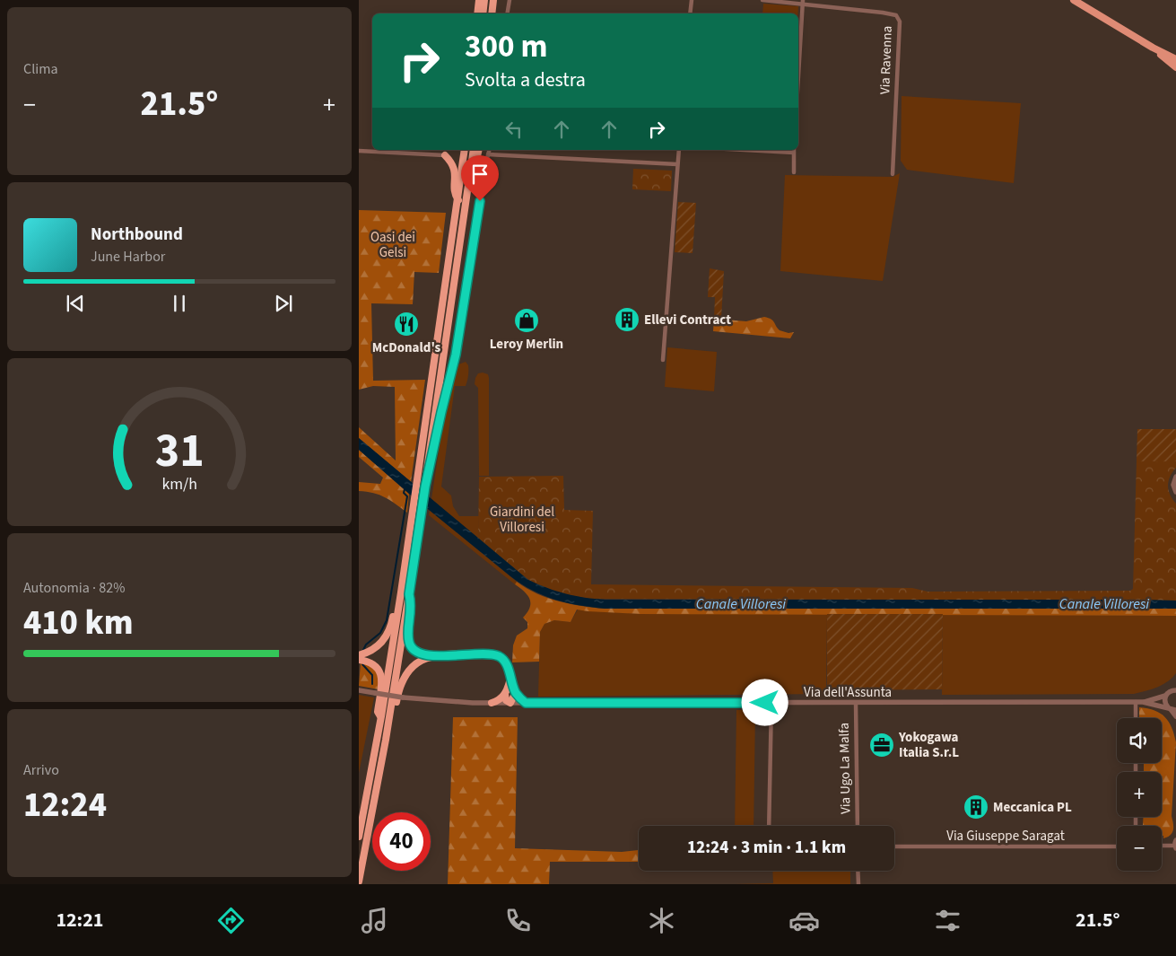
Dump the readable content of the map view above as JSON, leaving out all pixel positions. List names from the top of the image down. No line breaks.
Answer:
{"streets":{"street":["Via Ravenna","Via dell'Assunta","Via Ugo La Malfa","Via Giuseppe Saragat"]},"crossings":[["Via dell'Assunta","Via Ugo La Malfa"]],"water":["Canale Villoresi"],"parks":["Oasi dei Gelsi","Giardini del Villoresi"],"places":{"building":["Ellevi Contract","Meccanica PL"],"shop":["Leroy Merlin"],"restaurant":["McDonald's"],"office":["Yokogawa Italia S.r.L"]},"page":{"tile":["Clima",["Autonomia · 82%","410 km"],["Arrivo","12:24"]],"turn":["300 m","Svolta a destra"],"heat":["−","21.5°","+"],"song":["Northbound","June Harbor"],"map_buttons":["+","−"],"limit":"40","trip":"12:24 · 3 min · 1.1 km","tabs":["12:21","21.5°"],"gauge":["31","km/h"]}}
